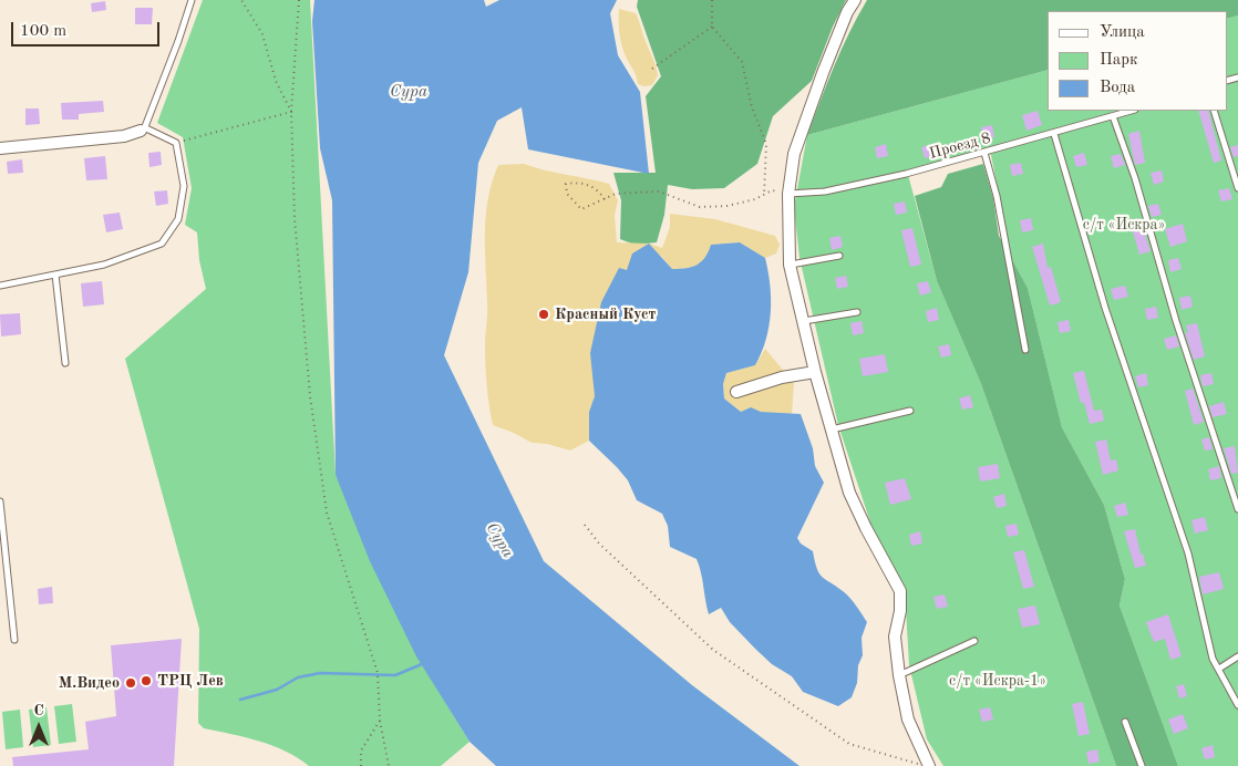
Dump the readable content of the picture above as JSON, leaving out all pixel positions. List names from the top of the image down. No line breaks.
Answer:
{"streets":{"lane":["Проезд 8"]},"water":["Сура"],"parks":["с/т «Искра»","с/т «Искра-1»"],"places":["Красный Куст","ТРЦ Лев","М.Видео"],"legend":["Улица","Парк","Вода"],"scale_bar":"100 m","north":"top"}
